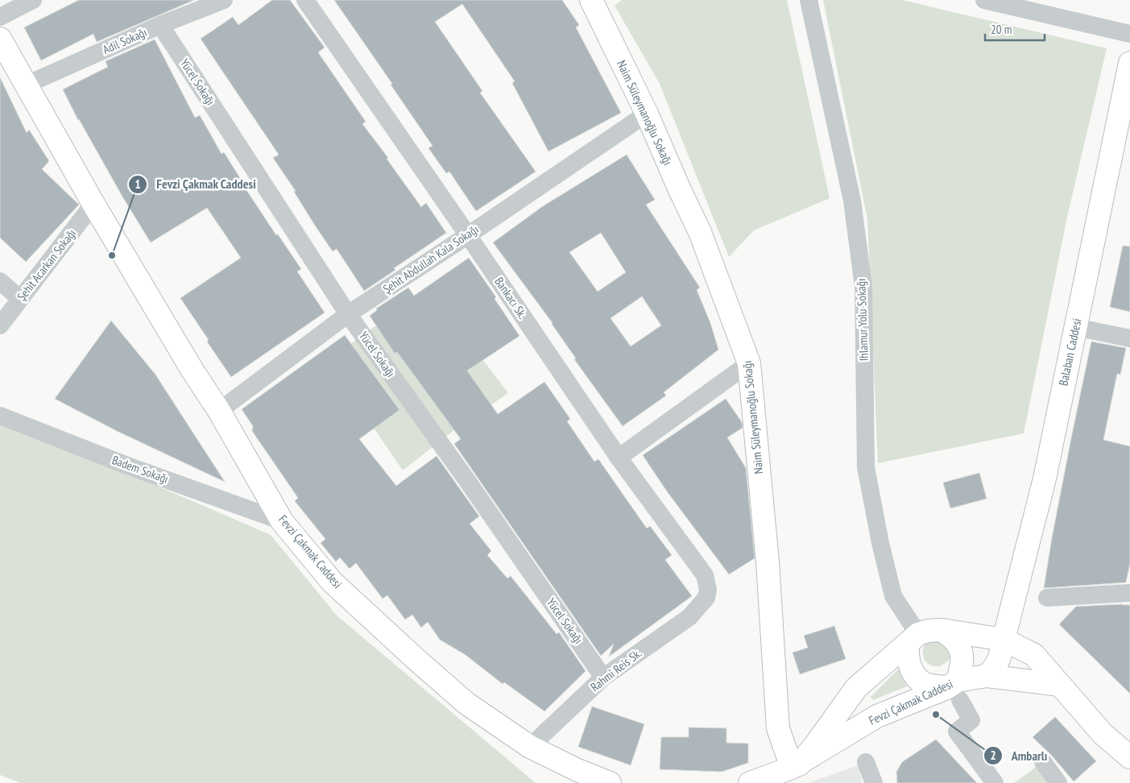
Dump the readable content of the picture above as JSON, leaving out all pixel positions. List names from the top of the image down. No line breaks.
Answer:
{"streets":{"main road":["Naim Süleymanoğlu Sokağı","Balaban Caddesi","Fevzi Çakmak Caddesi"],"street":["Adil Sokağı","Yücel Sokağı","Şehit Abdullah Kala Sokağı","Şehit Acarkan Sokağı","Bankacı Sk.","Ihlamur Yolu Sokağı","Badem Sokağı","Rahmi Reis Sk."]},"crossings":[["Adil Sokağı","Yücel Sokağı"],["Adil Sokağı","Fevzi Çakmak Caddesi"],["Yücel Sokağı","Şehit Abdullah Kala Sokağı"],["Yücel Sokağı","Rahmi Reis Sk."],["Naim Süleymanoğlu Sokağı","Şehit Abdullah Kala Sokağı"],["Naim Süleymanoğlu Sokağı","Fevzi Çakmak Caddesi"],["Şehit Abdullah Kala Sokağı","Bankacı Sk."],["Şehit Abdullah Kala Sokağı","Fevzi Çakmak Caddesi"],["Şehit Acarkan Sokağı","Fevzi Çakmak Caddesi"],["Bankacı Sk.","Rahmi Reis Sk."],["Ihlamur Yolu Sokağı","Fevzi Çakmak Caddesi"],["Balaban Caddesi","Fevzi Çakmak Caddesi"],["Badem Sokağı","Fevzi Çakmak Caddesi"],["Fevzi Çakmak Caddesi","Rahmi Reis Sk."]],"places":["Fevzi Çakmak Caddesi","Ambarlı"],"scale_bar":"20 m"}
